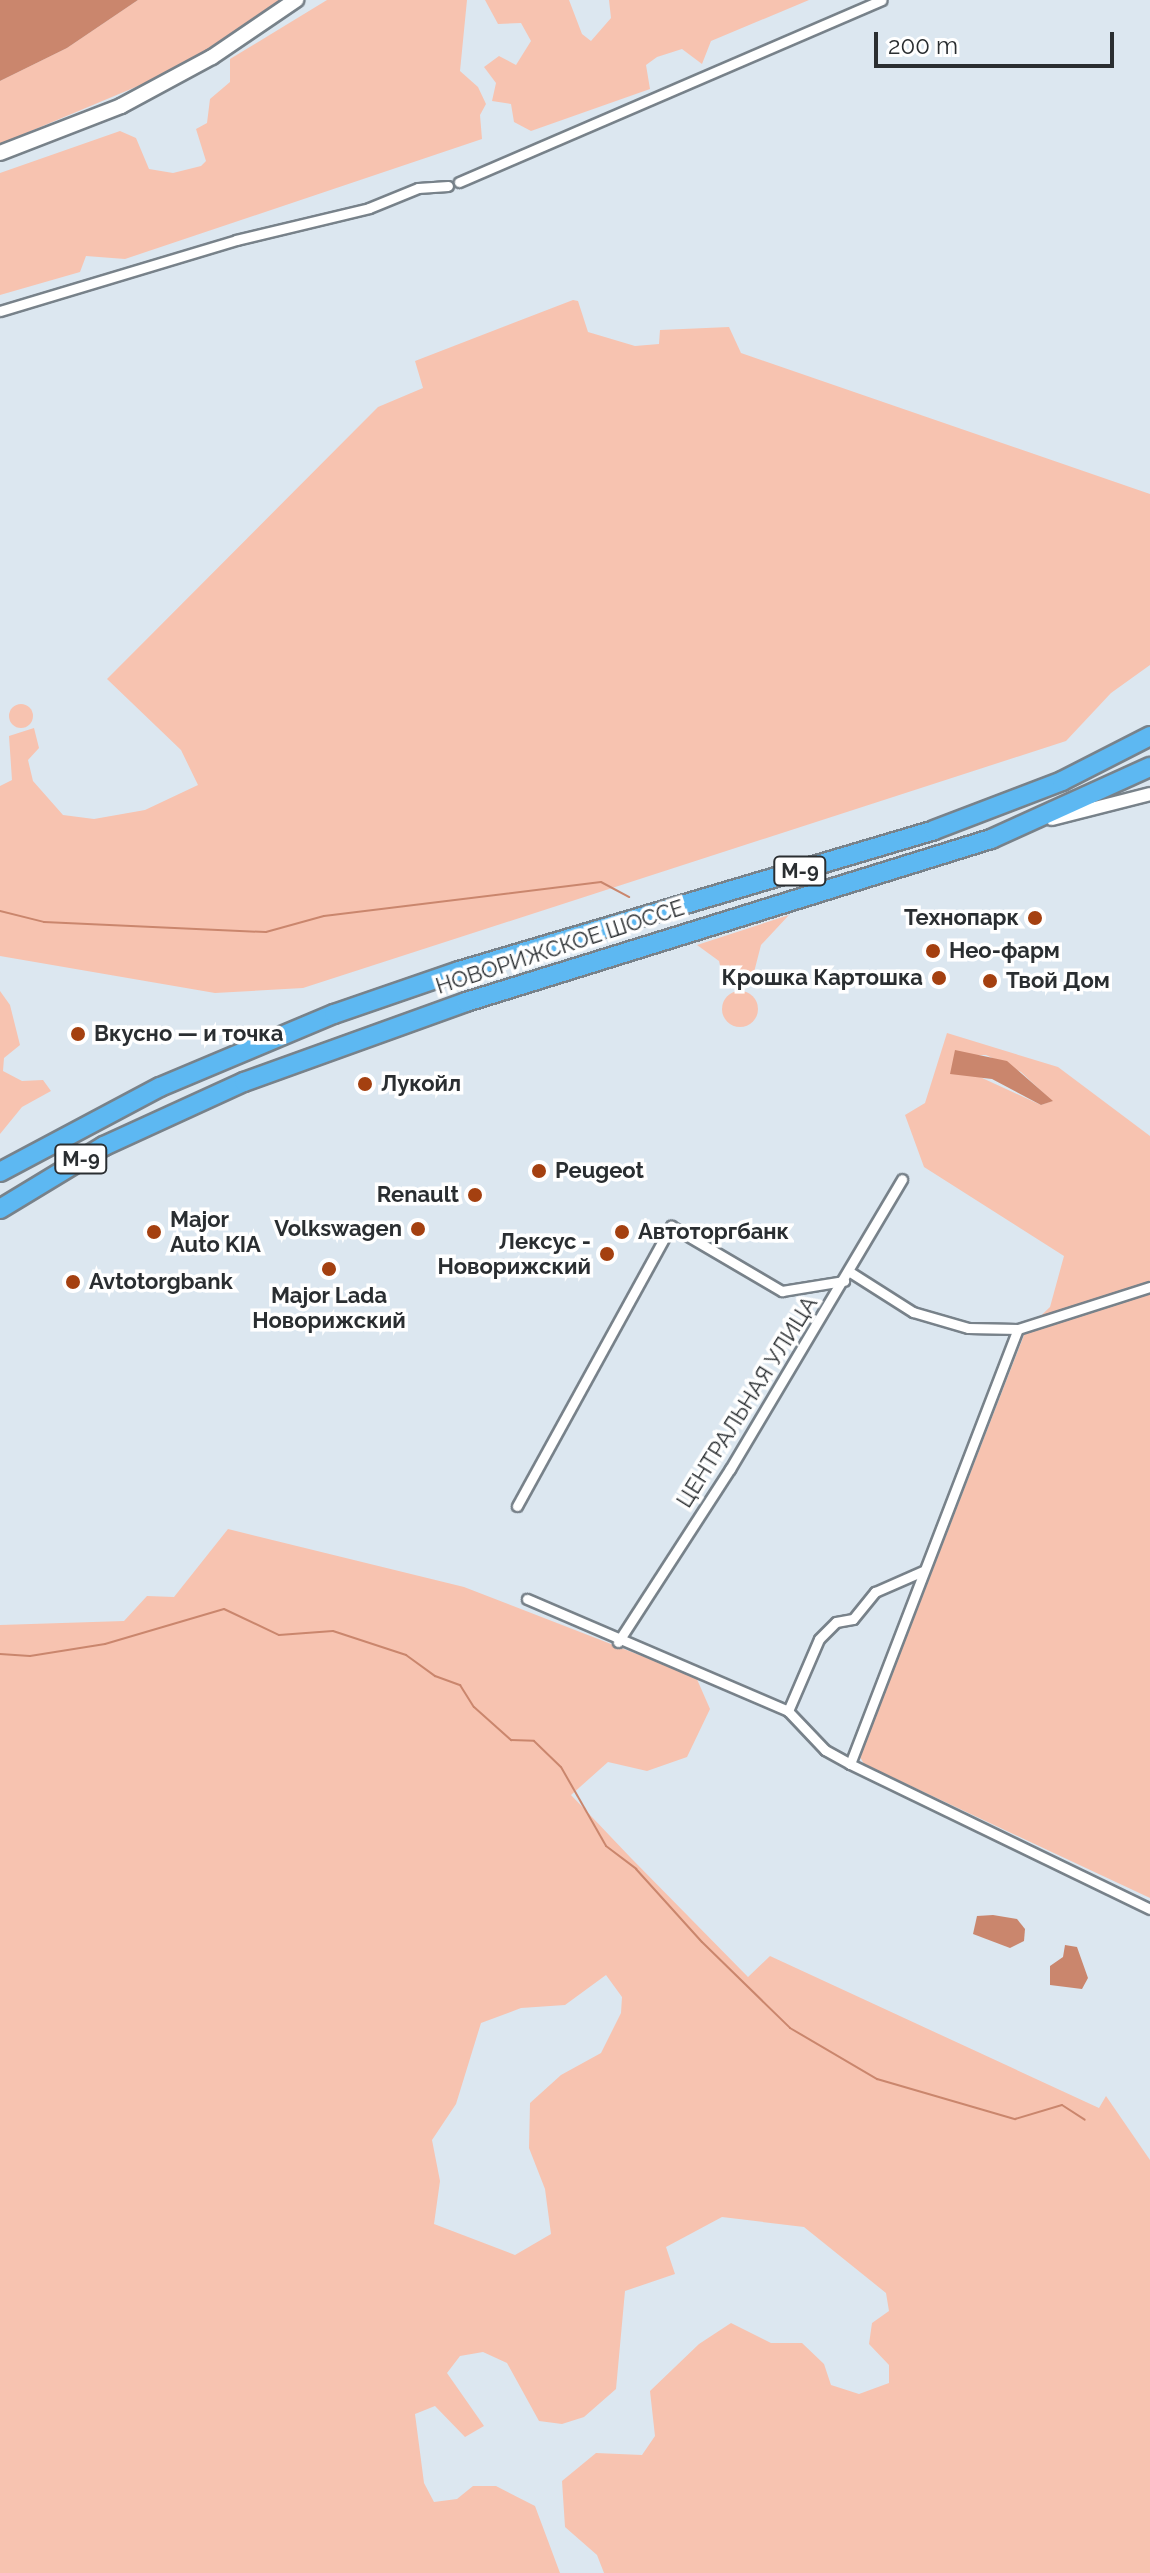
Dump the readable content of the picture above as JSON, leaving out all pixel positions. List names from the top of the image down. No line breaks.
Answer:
{"streets":{"highway":["М-9","НОВОРИЖСКОЕ ШОССЕ"],"street":["ЦЕНТРАЛЬНАЯ УЛИЦА"]},"crossings":[["М-9","НОВОРИЖСКОЕ ШОССЕ"]],"places":["Технопарк","Нео-фарм","Крошка Картошка","Твой Дом","Вкусно — и точка","Лукойл","Peugeot","Renault","Volkswagen","Major Auto KIA","Автоторгбанк","Лексус - Новорижский","Major Lada Новорижский","Avtotorgbank"],"scale_bar":"200 m"}
